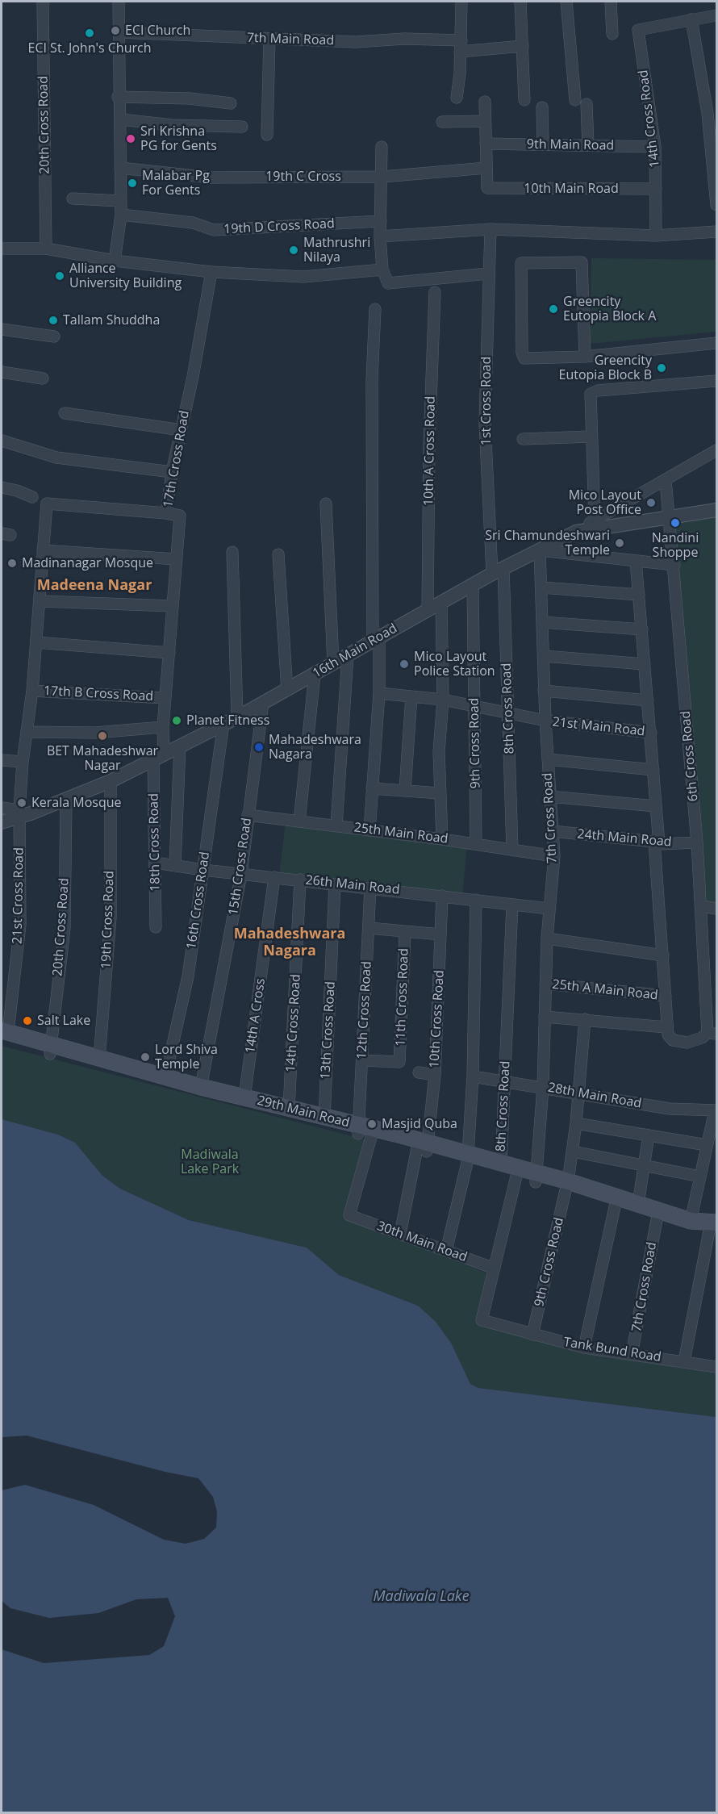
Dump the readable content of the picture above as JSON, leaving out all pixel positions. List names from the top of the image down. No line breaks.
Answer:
{"streets":{"main road":["29th Main Road"],"street":["7th Main Road","14th Cross Road","20th Cross Road","9th Main Road","19th C Cross","10th Main Road","19th D Cross Road","1st Cross Road","10th A Cross Road","17th Cross Road","16th Main Road","17th B Cross Road","8th Cross Road","21st Main Road","9th Cross Road","6th Cross Road","7th Cross Road","25th Main Road","24th Main Road","18th Cross Road","15th Cross Road","26th Main Road","21st Cross Road","16th Cross Road","19th Cross Road","25th A Main Road","11th Cross Road","12th Cross Road","14th A Cross","10th Cross Road","13th Cross Road","28th Main Road","30th Main Road","Tank Bund Road"]},"crossings":[["14th Cross Road","9th Main Road"],["14th Cross Road","10th Main Road"],["14th Cross Road","26th Main Road"],["14th Cross Road","29th Main Road"],["20th Cross Road","16th Main Road"],["20th Cross Road","29th Main Road"],["19th C Cross","10th Main Road"],["1st Cross Road","16th Main Road"],["1st Cross Road","8th Cross Road"],["10th A Cross Road","16th Main Road"],["17th Cross Road","16th Main Road"],["17th Cross Road","17th B Cross Road"],["17th Cross Road","18th Cross Road"],["17th Cross Road","21st Cross Road"],["16th Main Road","8th Cross Road"],["16th Main Road","9th Cross Road"],["16th Main Road","6th Cross Road"],["16th Main Road","7th Cross Road"],["16th Main Road","18th Cross Road"],["16th Main Road","15th Cross Road"],["16th Main Road","21st Cross Road"],["16th Main Road","16th Cross Road"],["16th Main Road","19th Cross Road"],["17th B Cross Road","21st Cross Road"],["8th Cross Road","21st Main Road"],["8th Cross Road","25th Main Road"],["8th Cross Road","26th Main Road"],["8th Cross Road","28th Main Road"],["8th Cross Road","29th Main Road"],["21st Main Road","9th Cross Road"],["21st Main Road","7th Cross Road"],["9th Cross Road","25th Main Road"],["9th Cross Road","28th Main Road"],["9th Cross Road","29th Main Road"],["9th Cross Road","Tank Bund Road"],["6th Cross Road","24th Main Road"],["7th Cross Road","25th Main Road"],["7th Cross Road","24th Main Road"],["7th Cross Road","26th Main Road"],["7th Cross Road","25th A Main Road"],["7th Cross Road","28th Main Road"],["7th Cross Road","29th Main Road"],["7th Cross Road","Tank Bund Road"],["25th Main Road","15th Cross Road"],["18th Cross Road","26th Main Road"],["15th Cross Road","26th Main Road"],["15th Cross Road","29th Main Road"],["26th Main Road","16th Cross Road"],["26th Main Road","12th Cross Road"],["26th Main Road","14th A Cross"],["26th Main Road","10th Cross Road"],["26th Main Road","13th Cross Road"],["21st Cross Road","29th Main Road"],["16th Cross Road","29th Main Road"],["19th Cross Road","29th Main Road"],["11th Cross Road","12th Cross Road"],["12th Cross Road","29th Main Road"],["12th Cross Road","30th Main Road"],["14th A Cross","29th Main Road"],["10th Cross Road","29th Main Road"],["13th Cross Road","29th Main Road"],["29th Main Road","30th Main Road"],["30th Main Road","Tank Bund Road"]],"districts":["Madeena Nagar","Mahadeshwara Nagara"],"water":["Madiwala Lake"],"parks":["Madiwala Lake Park"],"places":["ECI Church","ECI St. John's Church","Sri Krishna PG for Gents","Malabar Pg For Gents","Mathrushri Nilaya","Alliance University Building","Greencity Eutopia Block A","Tallam Shuddha","Greencity Eutopia Block B","Mico Layout Post Office","Nandini Shoppe","Sri Chamundeshwari Temple","Madinanagar Mosque","Mico Layout Police Station","Planet Fitness","BET Mahadeshwar Nagar","Mahadeshwara Nagara","Kerala Mosque","Salt Lake","Lord Shiva Temple","Masjid Quba"]}
